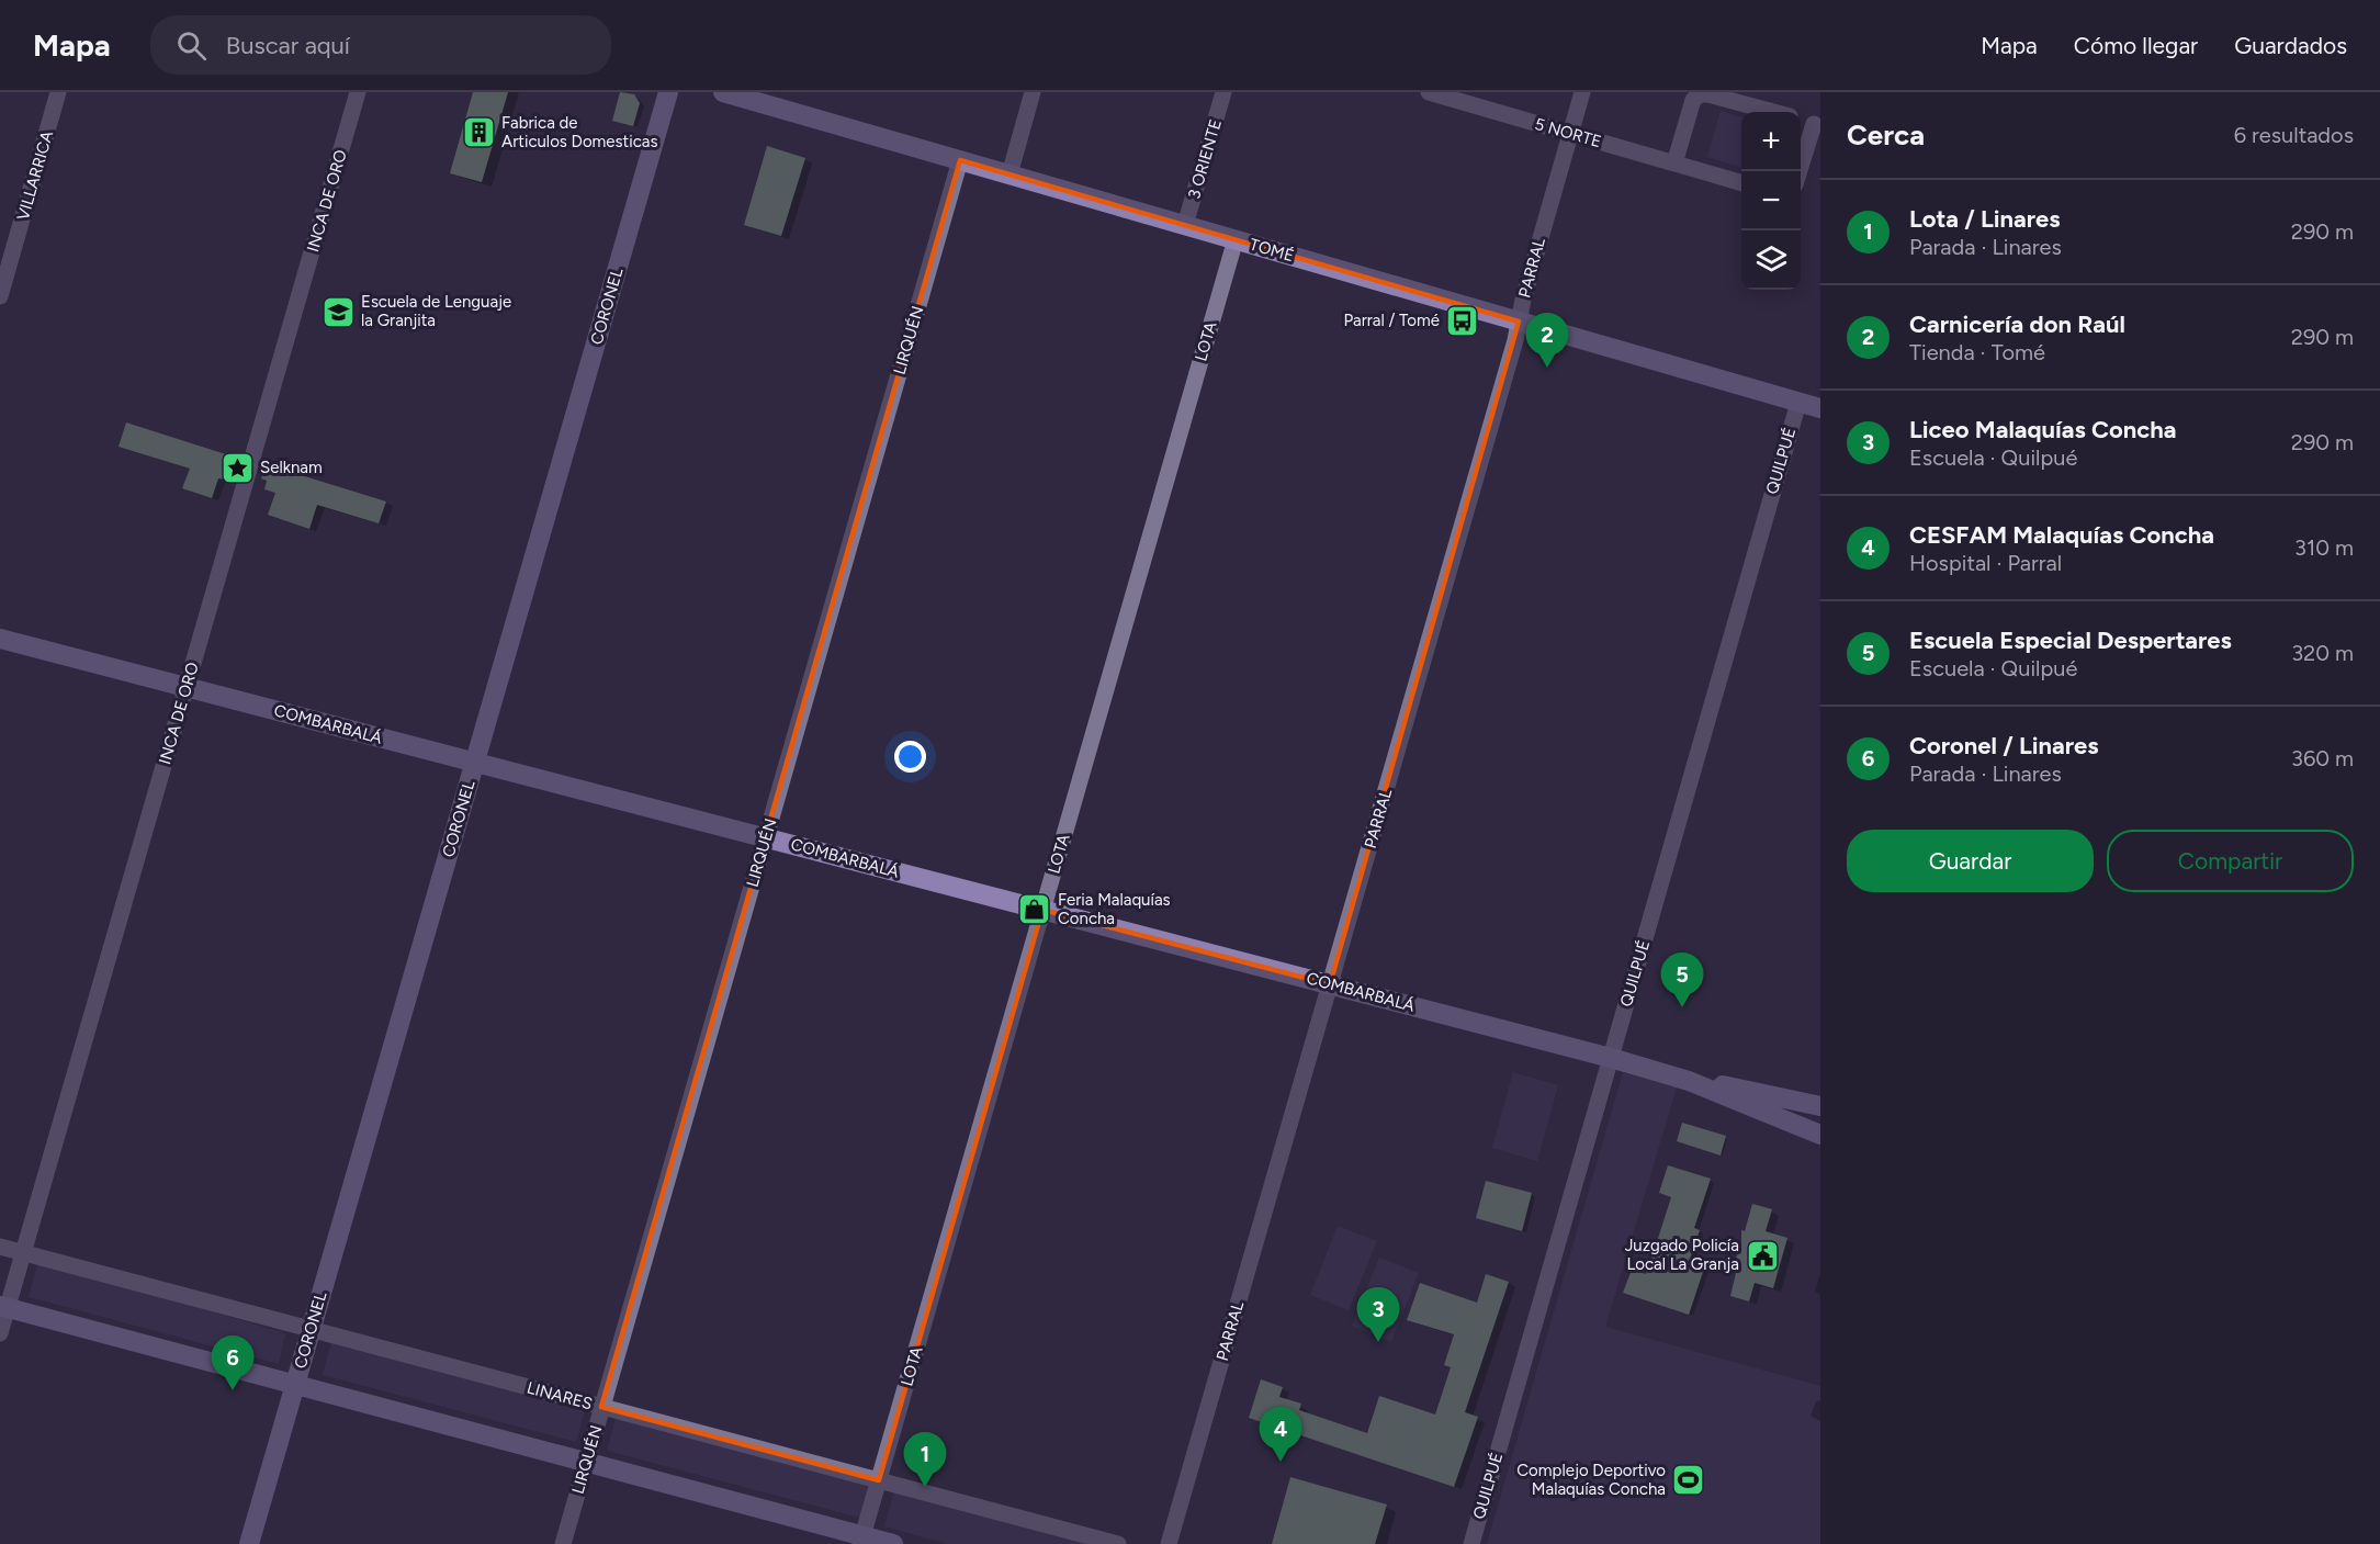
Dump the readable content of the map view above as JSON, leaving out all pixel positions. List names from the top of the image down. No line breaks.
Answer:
{"streets":{"street":["5 NORTE","3 ORIENTE","VILLARRICA","INCA DE ORO","TOMÉ","PARRAL","CORONEL","LIRQUÉN","LOTA","QUILPUÉ","COMBARBALÁ","LINARES"]},"crossings":[["5 NORTE","PARRAL"],["3 ORIENTE","TOMÉ"],["INCA DE ORO","COMBARBALÁ"],["INCA DE ORO","LINARES"],["TOMÉ","PARRAL"],["TOMÉ","LIRQUÉN"],["TOMÉ","LOTA"],["TOMÉ","QUILPUÉ"],["PARRAL","COMBARBALÁ"],["CORONEL","COMBARBALÁ"],["CORONEL","LINARES"],["LIRQUÉN","COMBARBALÁ"],["LIRQUÉN","LINARES"],["LOTA","COMBARBALÁ"],["LOTA","LINARES"],["QUILPUÉ","COMBARBALÁ"]],"places":{"building":["Fabrica de Articulos Domesticas"],"school or university":["Escuela de Lenguaje la Granjita"],"bus stop":["Parral / Tomé"],"place":["Selknam"],"shop":["Feria Malaquías Concha"],"public building":["Juzgado Policía Local La Granja"],"sports":["Complejo Deportivo Malaquías Concha"]},"page":{"header":"Mapa","search":"Buscar aquí","nav":["Mapa","Cómo llegar","Guardados"],"heading":["Cerca","6 resultados"],"map_buttons":["+","−"],"list":[{"mark":"1","name":"Lota / Linares","note":"Parada · Linares","value":"290 m"},{"mark":"2","name":"Carnicería don Raúl","note":"Tienda · Tomé","value":"290 m"},{"mark":"3","name":"Liceo Malaquías Concha","note":"Escuela · Quilpué","value":"290 m"},{"mark":"4","name":"CESFAM Malaquías Concha","note":"Hospital · Parral","value":"310 m"},{"mark":"5","name":"Escuela Especial Despertares","note":"Escuela · Quilpué","value":"320 m"},{"mark":"6","name":"Coronel / Linares","note":"Parada · Linares","value":"360 m"}],"pins":["2","5","3","6","4","1"],"buttons":["Guardar","Compartir"]}}
